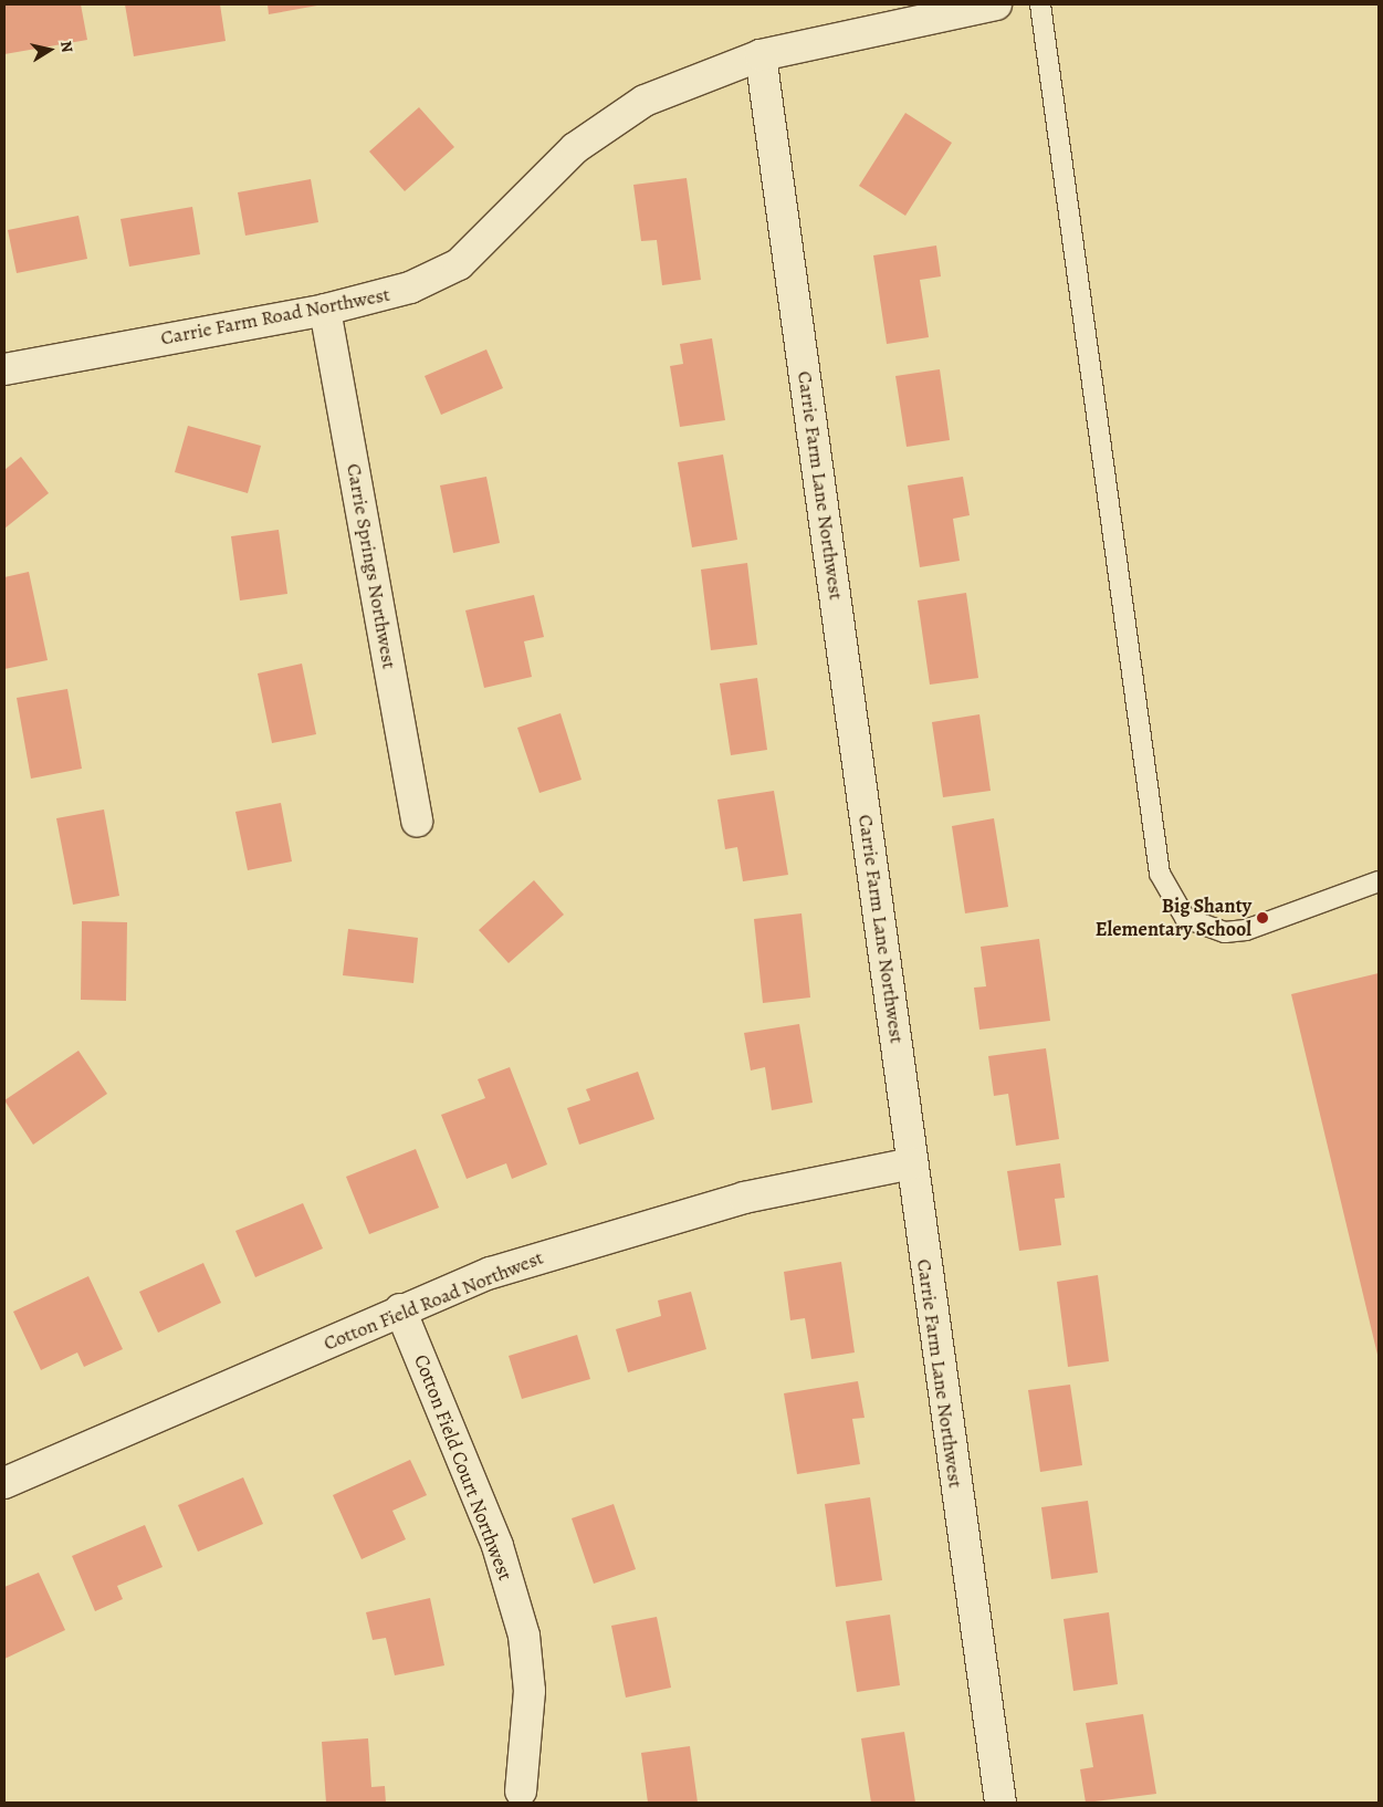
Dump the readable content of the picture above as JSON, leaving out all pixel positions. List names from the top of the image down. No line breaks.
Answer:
{"streets":{"street":["Carrie Farm Road Northwest","Carrie Farm Lane Northwest","Carrie Springs Northwest","Cotton Field Road Northwest","Cotton Field Court Northwest"]},"crossings":[["Carrie Farm Road Northwest","Carrie Farm Lane Northwest"],["Carrie Farm Road Northwest","Carrie Springs Northwest"],["Carrie Farm Lane Northwest","Cotton Field Road Northwest"],["Cotton Field Road Northwest","Cotton Field Court Northwest"]],"places":["Big Shanty Elementary School"],"north":"right"}
